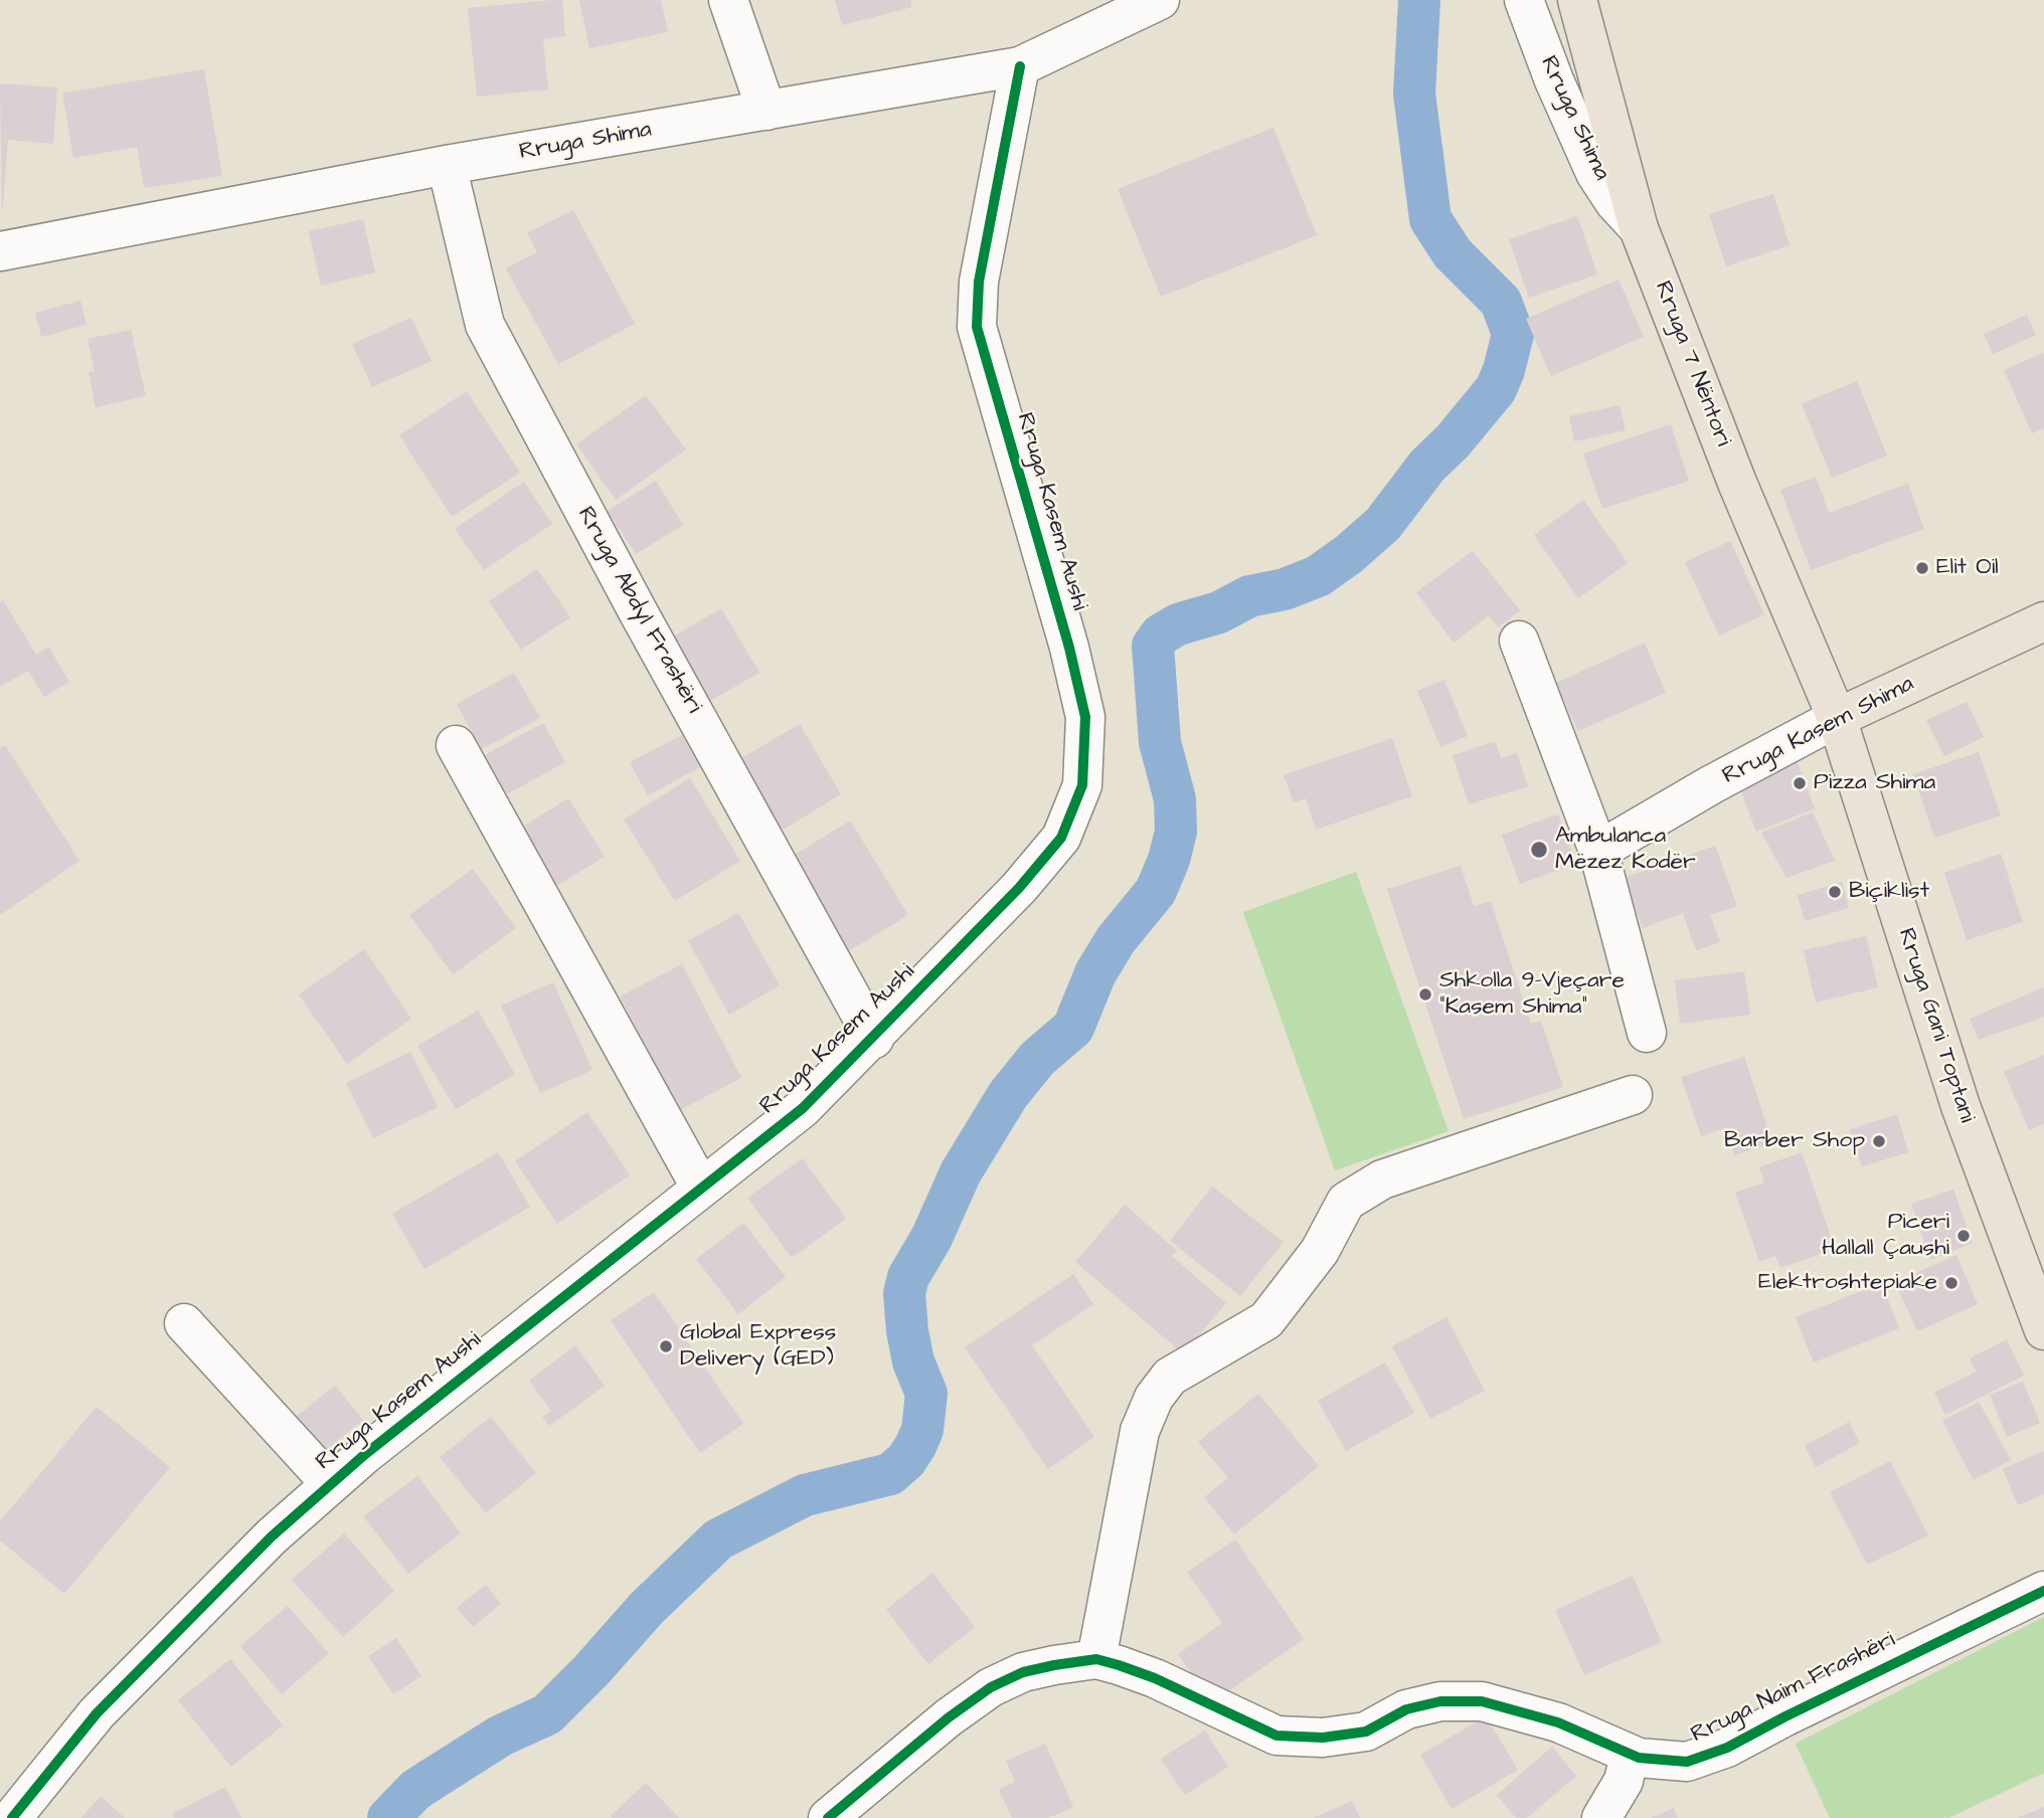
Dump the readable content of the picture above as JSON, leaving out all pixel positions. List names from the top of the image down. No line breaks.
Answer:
{"streets":{"main road":["Rruga 7 Nëntori","Rruga Kasem Shima","Rruga Gani Toptani"],"street":["Rruga Shima","Rruga Kasem Aushi","Rruga Abdyl Frashëri","Rruga Naim Frashëri"]},"crossings":[["Rruga Shima","Rruga 7 Nëntori"],["Rruga Shima","Rruga Kasem Aushi"],["Rruga Shima","Rruga Abdyl Frashëri"],["Rruga 7 Nëntori","Rruga Kasem Shima"],["Rruga 7 Nëntori","Rruga Gani Toptani"],["Rruga Kasem Aushi","Rruga Abdyl Frashëri"],["Rruga Kasem Shima","Rruga Gani Toptani"]],"places":["Elit Oil","Pizza Shima","Ambulanca Mëzez Kodër","Biçiklist","Shkolla 9-Vjeçare \"Kasem Shima\"","Barber Shop","Piceri Hallall Çaushi","Elektroshtepiake","Global Express Delivery (GED)"]}
